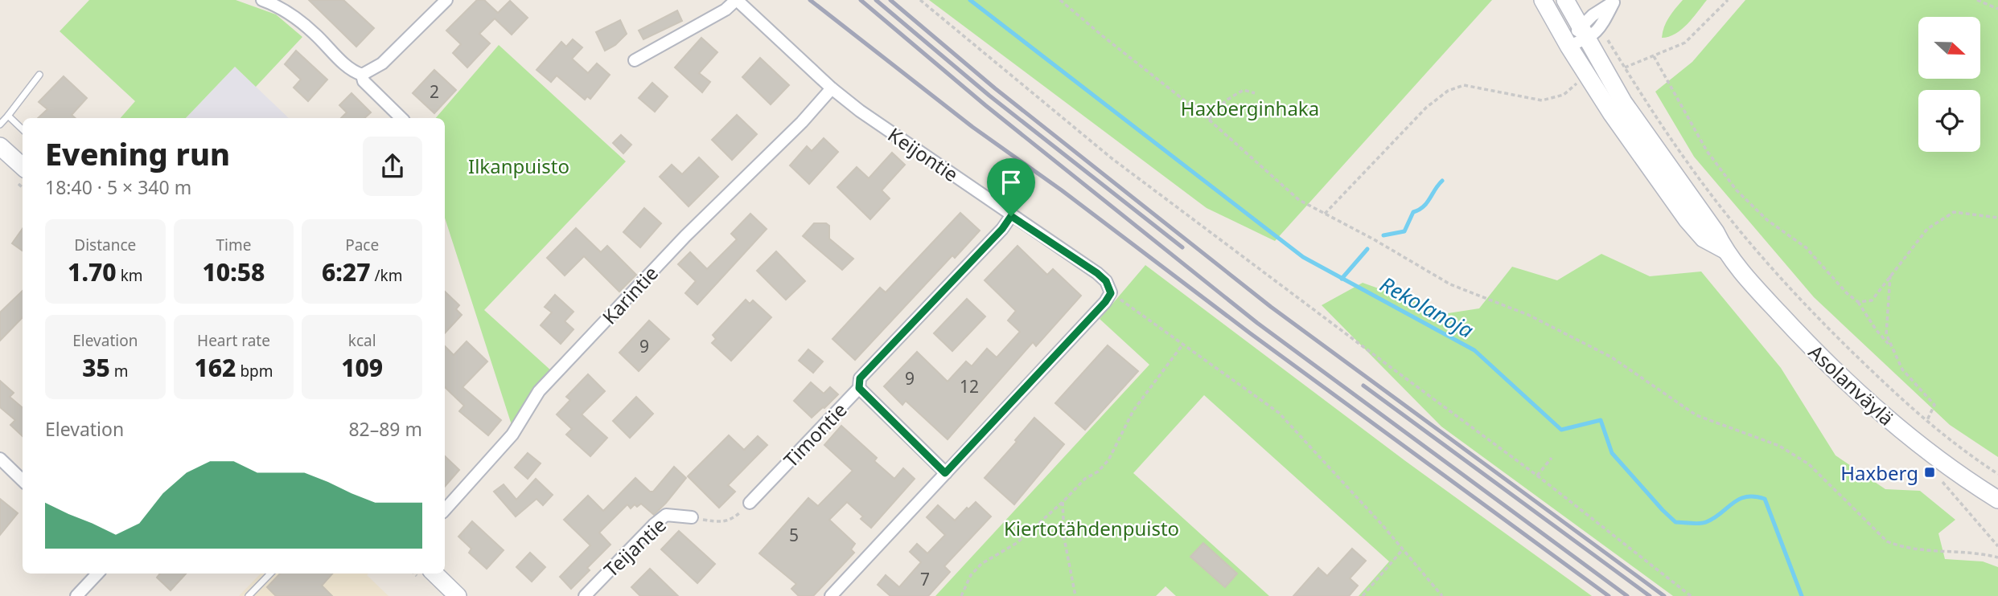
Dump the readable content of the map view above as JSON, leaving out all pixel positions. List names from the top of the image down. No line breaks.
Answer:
{"streets":{"main road":["Asolanväylä"],"street":["Keijontie","Karintie","Timontie","Teijantie"]},"crossings":[["Keijontie","Karintie"],["Keijontie","Timontie"]],"water":["Rekolanoja"],"parks":["Haxberginhaka","Ilkanpuisto","Kiertotähdenpuisto"],"places":{"transit":["Haxberg"]},"house_numbers":["2","9","9","12","5","7"],"north":"right","page":{"heading":["Evening run","18:40 · 5 × 340 m"],"stats":[["Distance","1.70 km"],["Time","10:58"],["Pace","6:27 /km"],["Elevation","35 m"],["Heart rate","162 bpm"],["kcal","109"]],"chart":["Elevation","82–89 m"]}}
